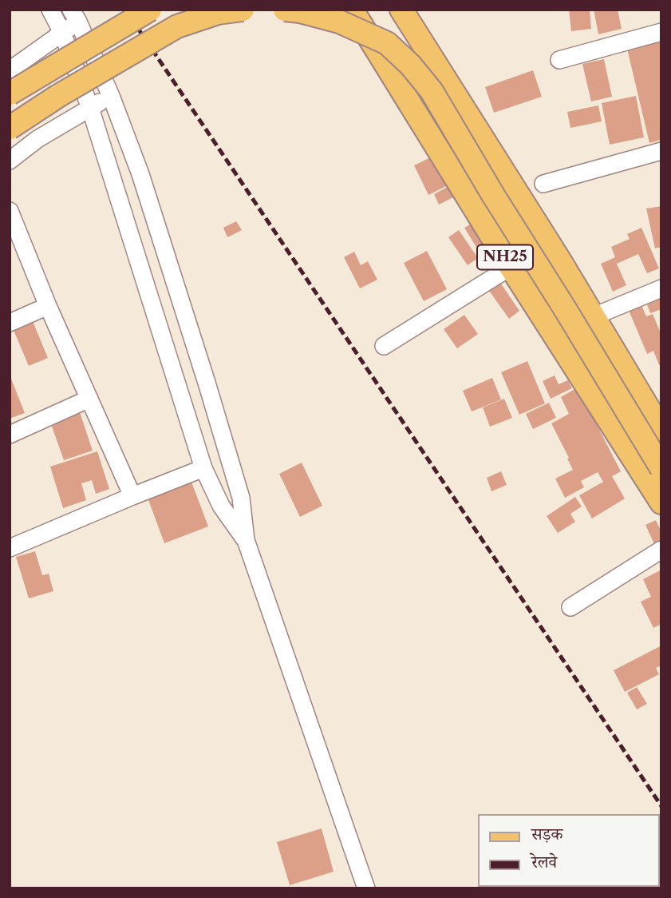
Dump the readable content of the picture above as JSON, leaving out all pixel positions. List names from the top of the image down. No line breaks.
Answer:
{"streets":{"main road":["NH25"]},"legend":["सड़क","रेलवे"]}
